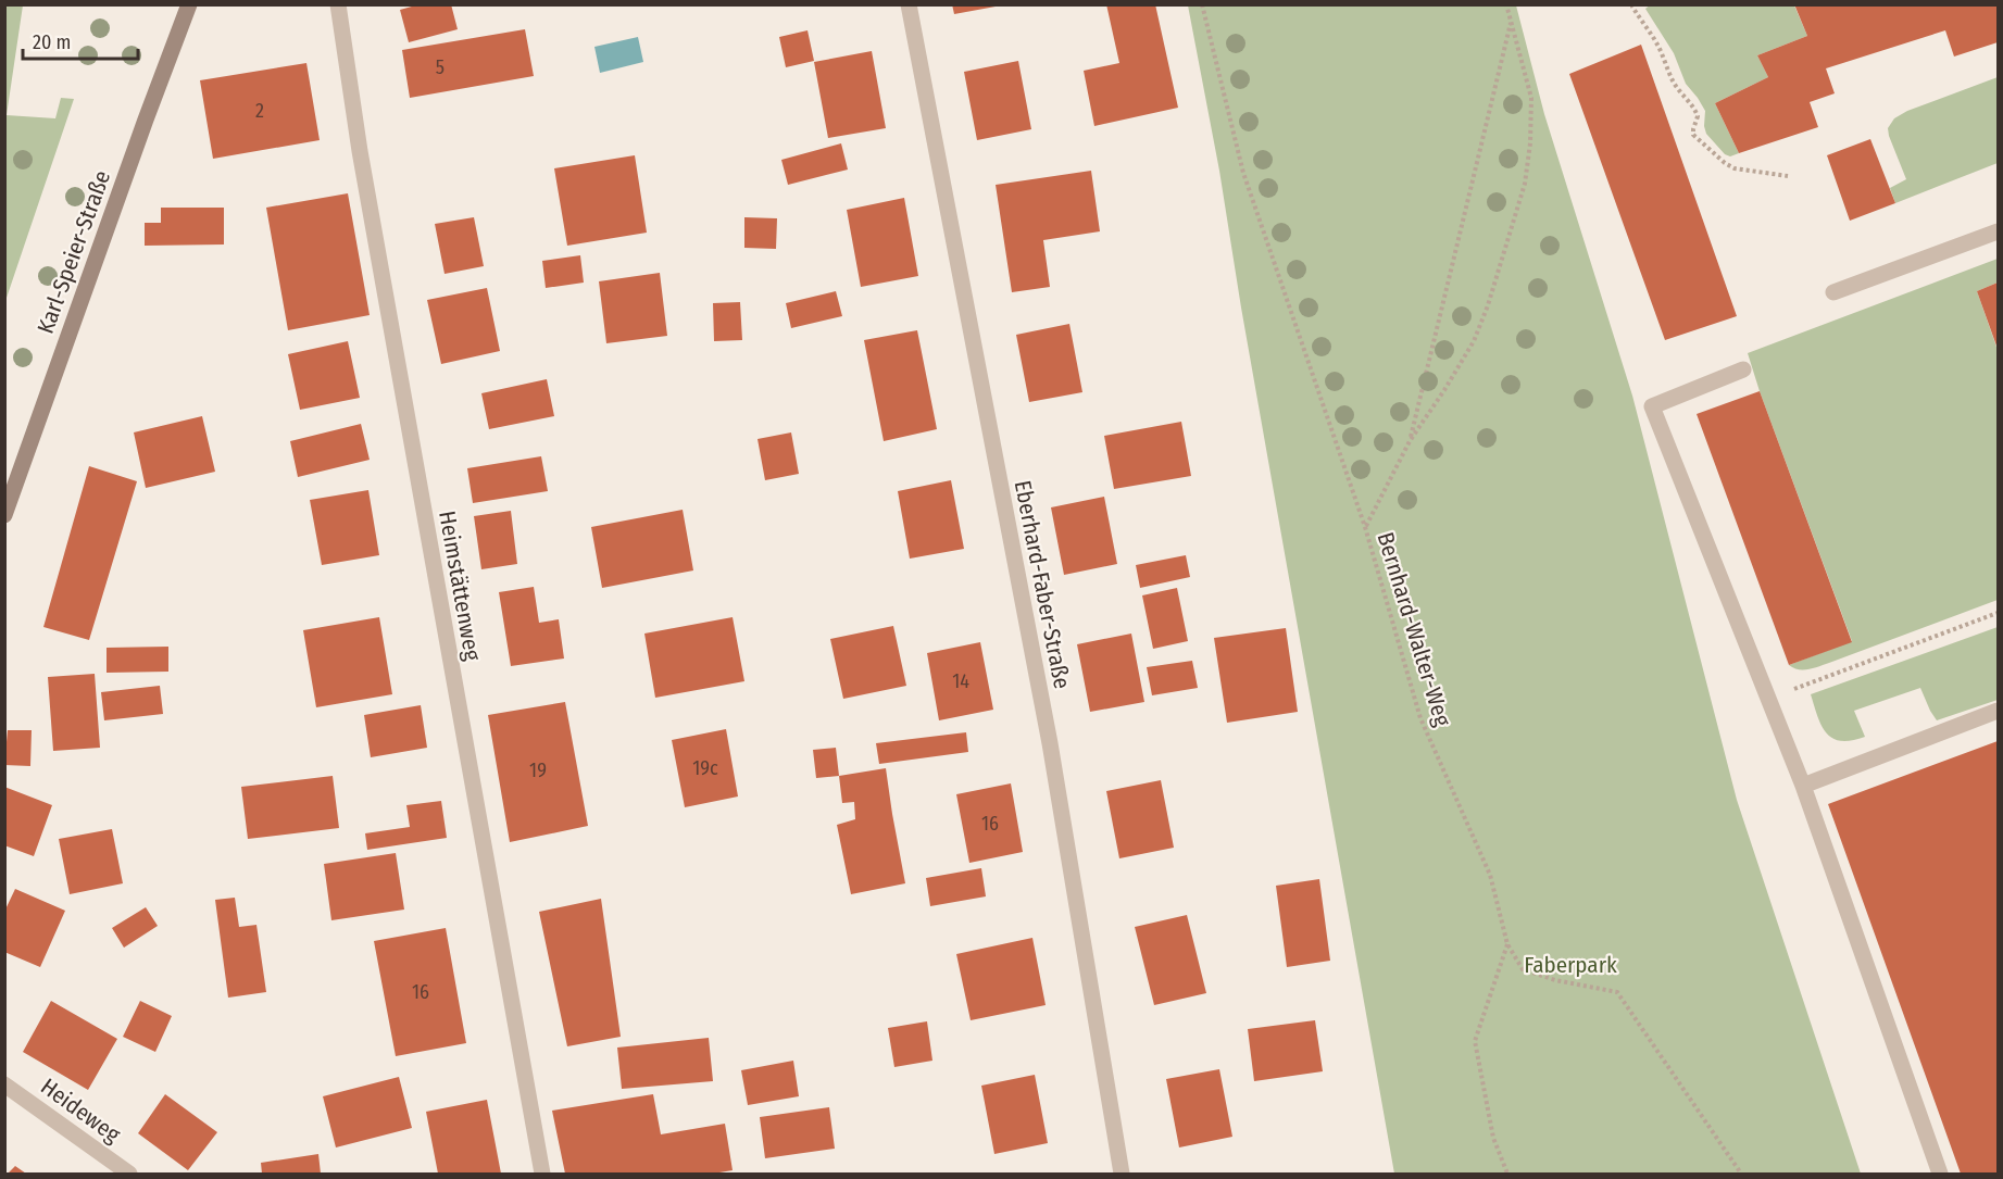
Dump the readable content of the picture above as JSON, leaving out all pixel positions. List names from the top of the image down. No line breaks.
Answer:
{"streets":{"street":["Karl-Speier-Straße","Eberhard-Faber-Straße","Heimstättenweg","Heideweg"],"path":["Bernhard-Walter-Weg"]},"parks":["Faberpark"],"house_numbers":["5","2","14","19c","19","16","16"],"scale_bar":"20 m"}
